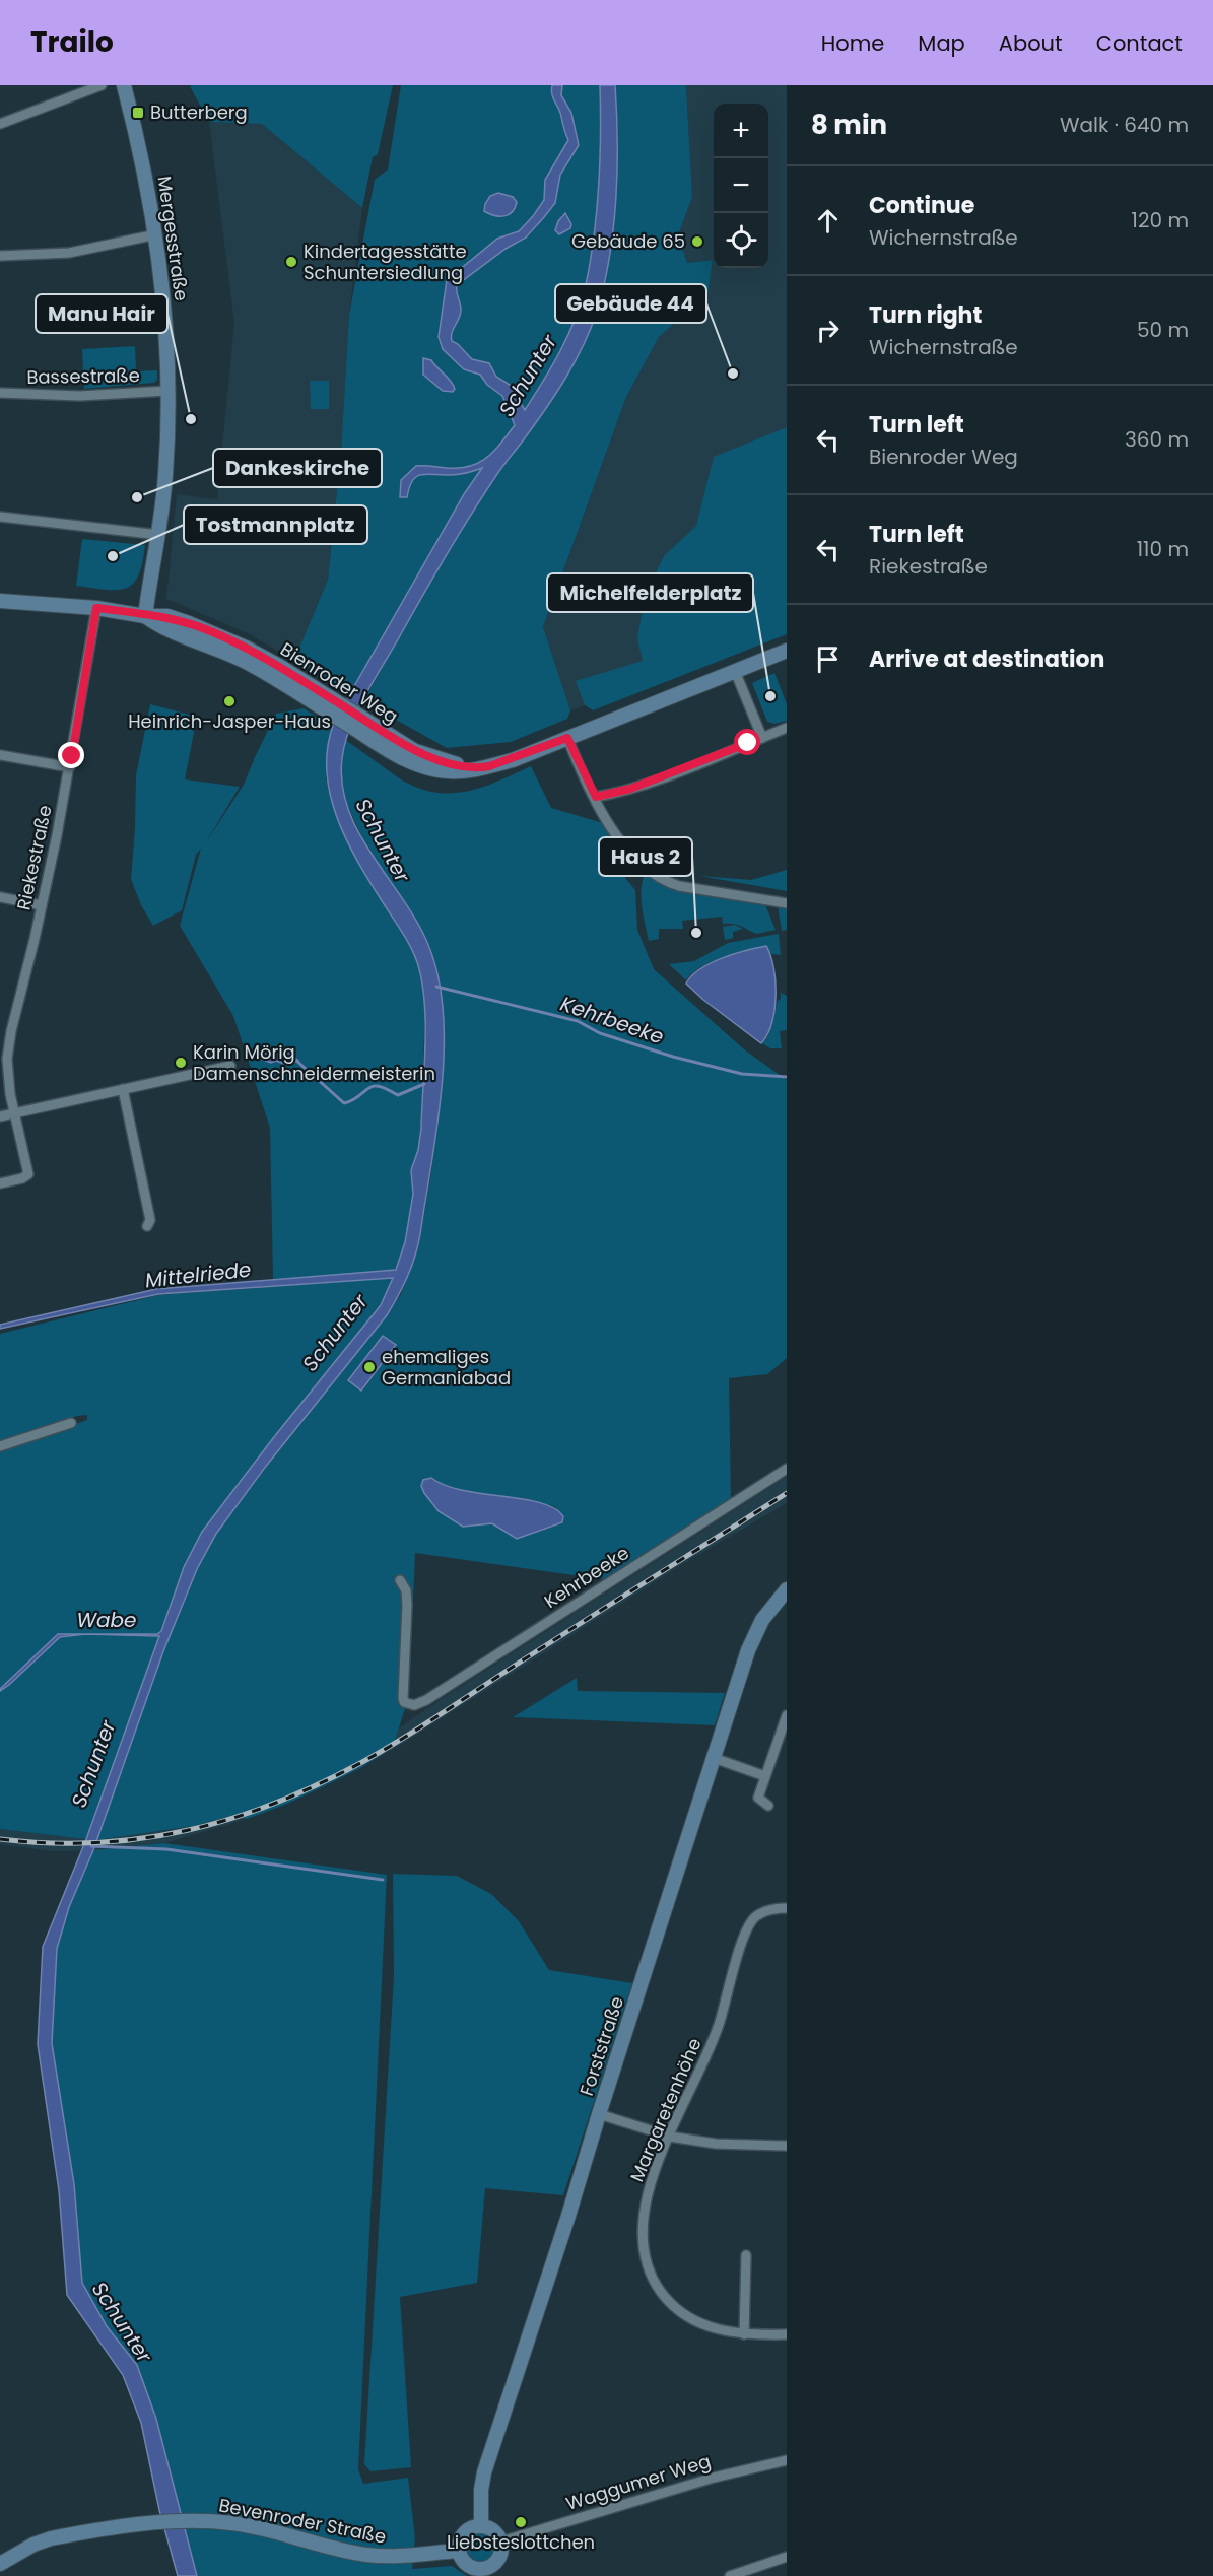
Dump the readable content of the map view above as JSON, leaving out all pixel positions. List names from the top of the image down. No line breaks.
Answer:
{"streets":{"main road":["Mergesstraße","Bienroder Weg","Forststraße","Bevenroder Straße"],"street":["Bassestraße","Riekestraße","Kehrbeeke","Margaretenhöhe","Waggumer Weg"]},"crossings":[["Mergesstraße","Bassestraße"],["Mergesstraße","Bienroder Weg"],["Bienroder Weg","Riekestraße"],["Forststraße","Waggumer Weg"],["Forststraße","Bevenroder Straße"],["Waggumer Weg","Bevenroder Straße"]],"water":["Schunter","Kehrbeeke","Mittelriede","Wabe"],"places":{"transit":["Butterberg"],"other":["Gebäude 65","Kindertagesstätte Schuntersiedlung","Gebäude 44","Manu Hair","Dankeskirche","Tostmannplatz","Michelfelderplatz","Heinrich-Jasper-Haus","Haus 2","Karin Mörig Damenschneidermeisterin","ehemaliges Germaniabad","Liebsteslottchen"]},"page":{"header":"Trailo","nav":["Home","Map","About","Contact"],"heading":["8 min","Walk · 640 m"],"map_buttons":["+","−"],"list":[["Continue","Wichernstraße","120 m"],["Turn right","Wichernstraße","50 m"],["Turn left","Bienroder Weg","360 m"],["Turn left","Riekestraße","110 m"],"Arrive at destination"]}}
